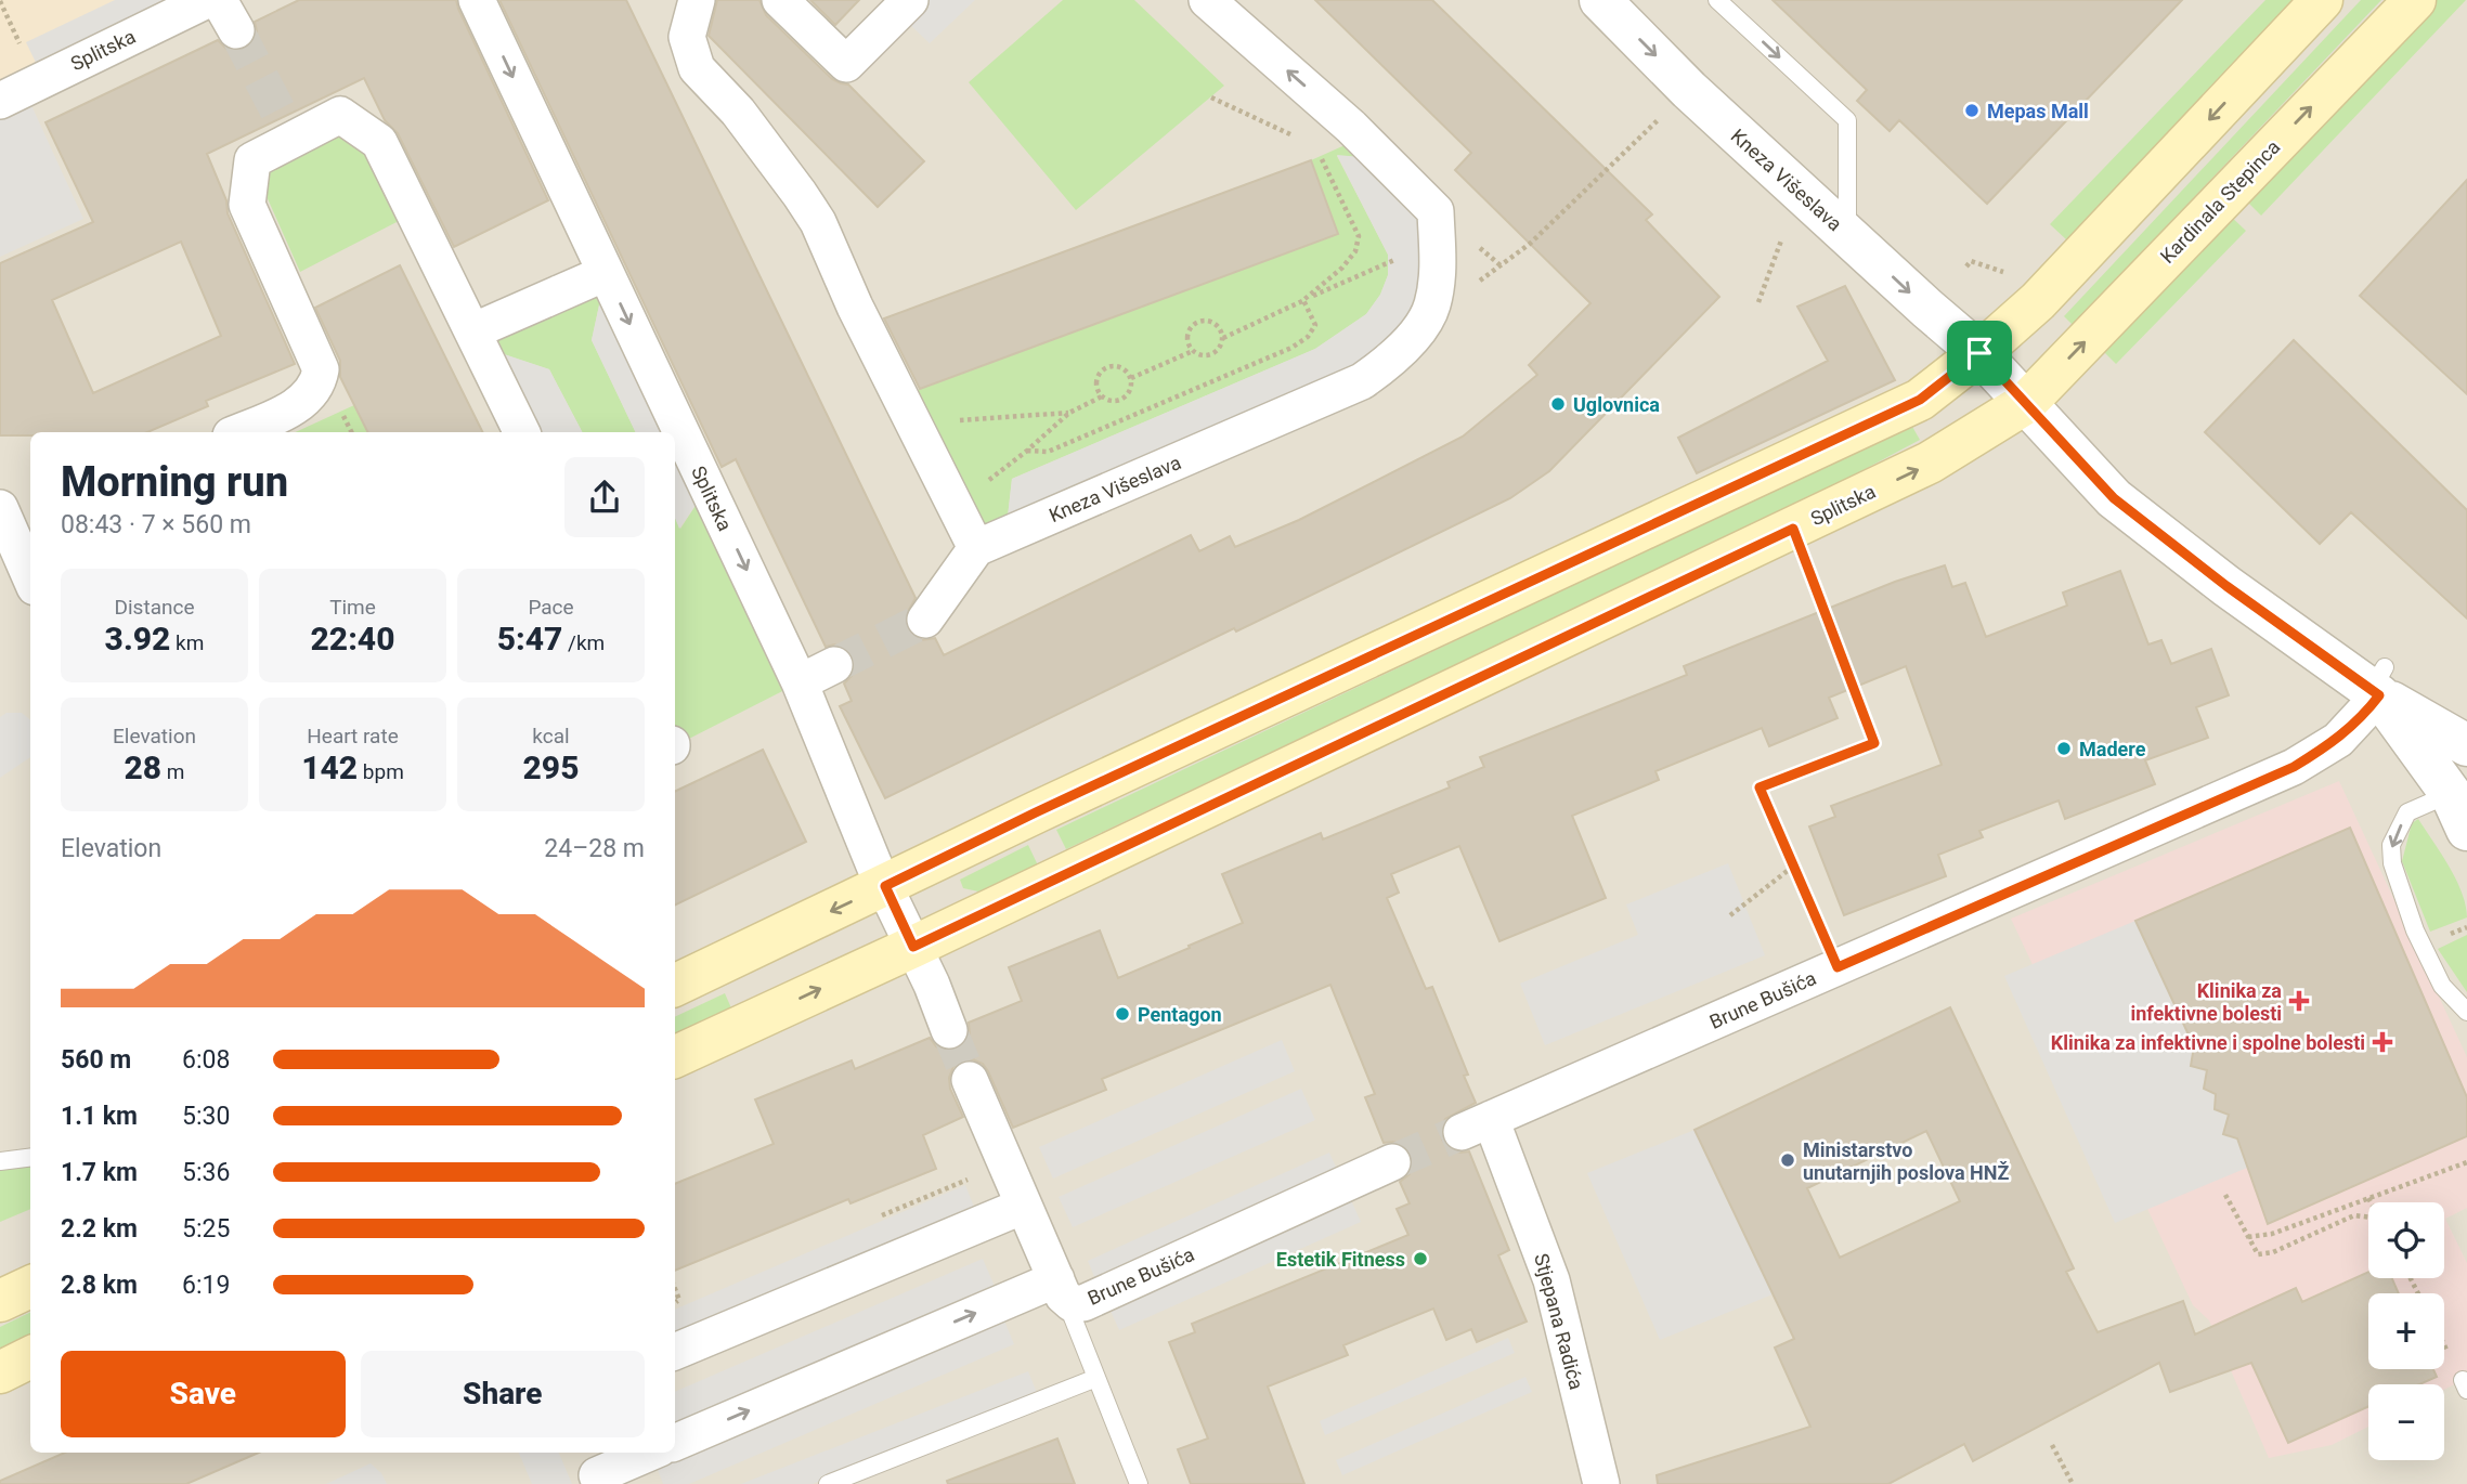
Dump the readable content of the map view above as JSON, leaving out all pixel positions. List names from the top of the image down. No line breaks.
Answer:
{"streets":{"main road":["Splitska","Kardinala Stepinca"],"street":["Kneza Višeslava","Brune Bušića","Stjepana Radića"]},"crossings":[["Splitska","Kneza Višeslava"],["Splitska","Kardinala Stepinca"],["Kneza Višeslava","Kardinala Stepinca"],["Kneza Višeslava","Brune Bušića"],["Brune Bušića","Stjepana Radića"]],"places":{"other":["Mepas Mall","Uglovnica","Madere","Pentagon","Ministarstvo unutarnjih poslova HNŽ","Estetik Fitness"],"health":["Klinika za infektivne bolesti","Klinika za infektivne i spolne bolesti"]},"page":{"heading":["Morning run","08:43 · 7 × 560 m"],"stats":[["Distance","3.92 km"],["Time","22:40"],["Pace","5:47 /km"],["Elevation","28 m"],["Heart rate","142 bpm"],["kcal","295"]],"chart":["Elevation","24–28 m"],"list":[{"name":"560 m","note":"6:08"},{"name":"1.1 km","note":"5:30"},{"name":"1.7 km","note":"5:36"},{"name":"2.2 km","note":"5:25"},{"name":"2.8 km","note":"6:19"}],"map_buttons":["+","−"],"buttons":["Save","Share"]}}
